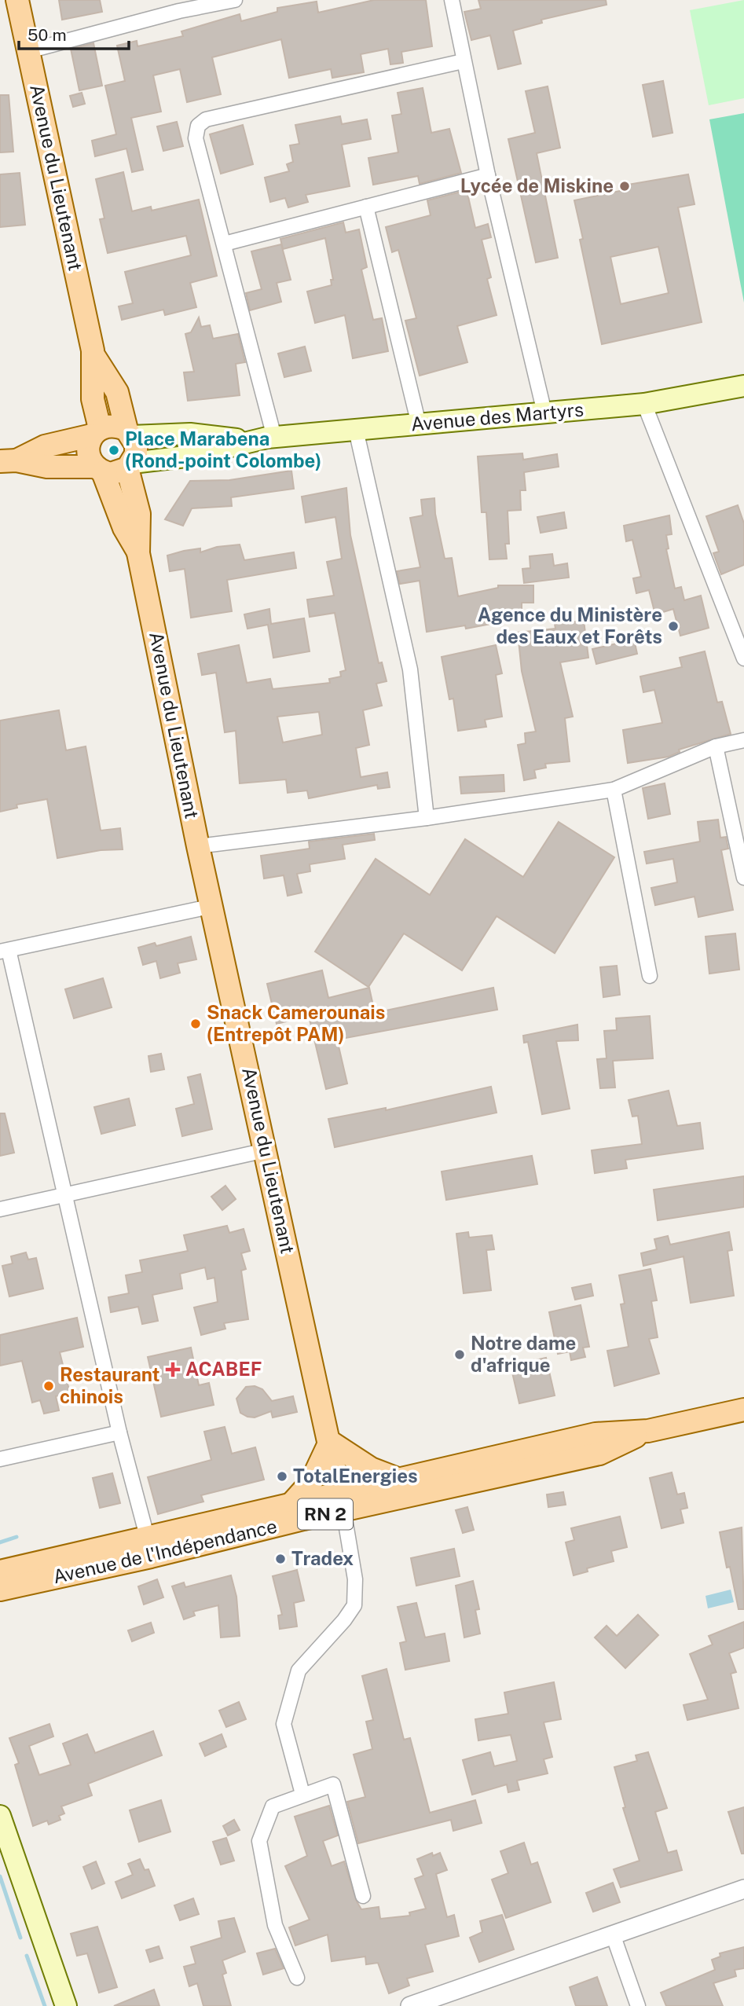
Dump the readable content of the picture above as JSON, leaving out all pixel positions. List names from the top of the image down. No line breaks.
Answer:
{"streets":{"main road":["Avenue du Lieutenant","Avenue des Martyrs","RN 2","Avenue de l'Indépendance"]},"crossings":[["Avenue du Lieutenant","Avenue des Martyrs"],["Avenue du Lieutenant","Avenue de l'Indépendance"]],"places":{"other":["Lycée de Miskine","Place Marabena (Rond-point Colombe)","Agence du Ministère des Eaux et Forêts","Snack Camerounais (Entrepôt PAM)","Notre dame d'afrique","Restaurant chinois","TotalEnergies","Tradex"],"health":["ACABEF"]},"scale_bar":"50 m"}
